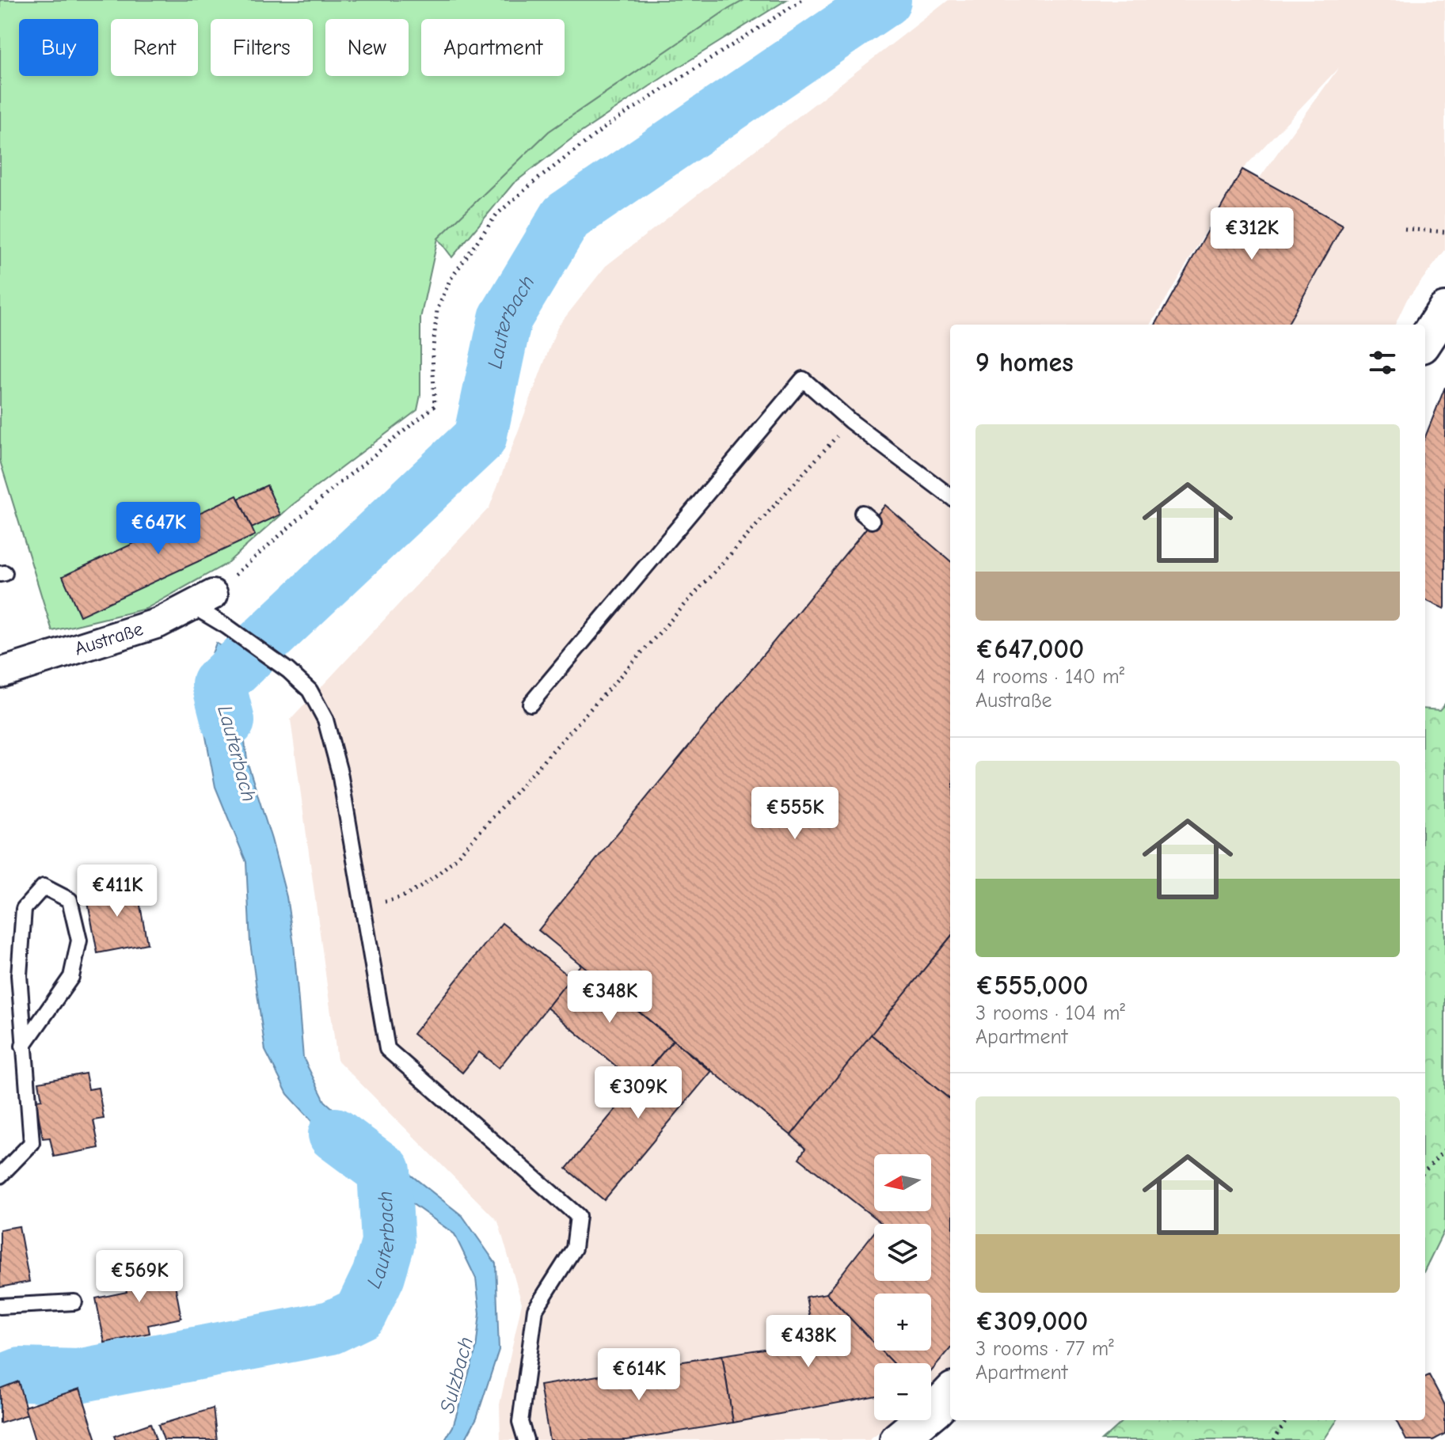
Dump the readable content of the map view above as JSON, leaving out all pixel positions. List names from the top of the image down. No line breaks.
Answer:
{"streets":{"street":["Austraße"]},"water":["Lauterbach","Sulzbach"],"north":"left","page":{"chip":["Buy","Rent","Filters","New","Apartment"],"price":["€312K","€647K","€555K","€411K","€348K","€309K","€569K","€438K","€614K"],"heading":"9 homes","list":[{"name":"€647,000","note":"4 rooms · 140 m² · Austraße"},{"name":"€555,000","note":"3 rooms · 104 m² · Apartment"},{"name":"€309,000","note":"3 rooms · 77 m² · Apartment"}],"map_buttons":["+","−"]}}
